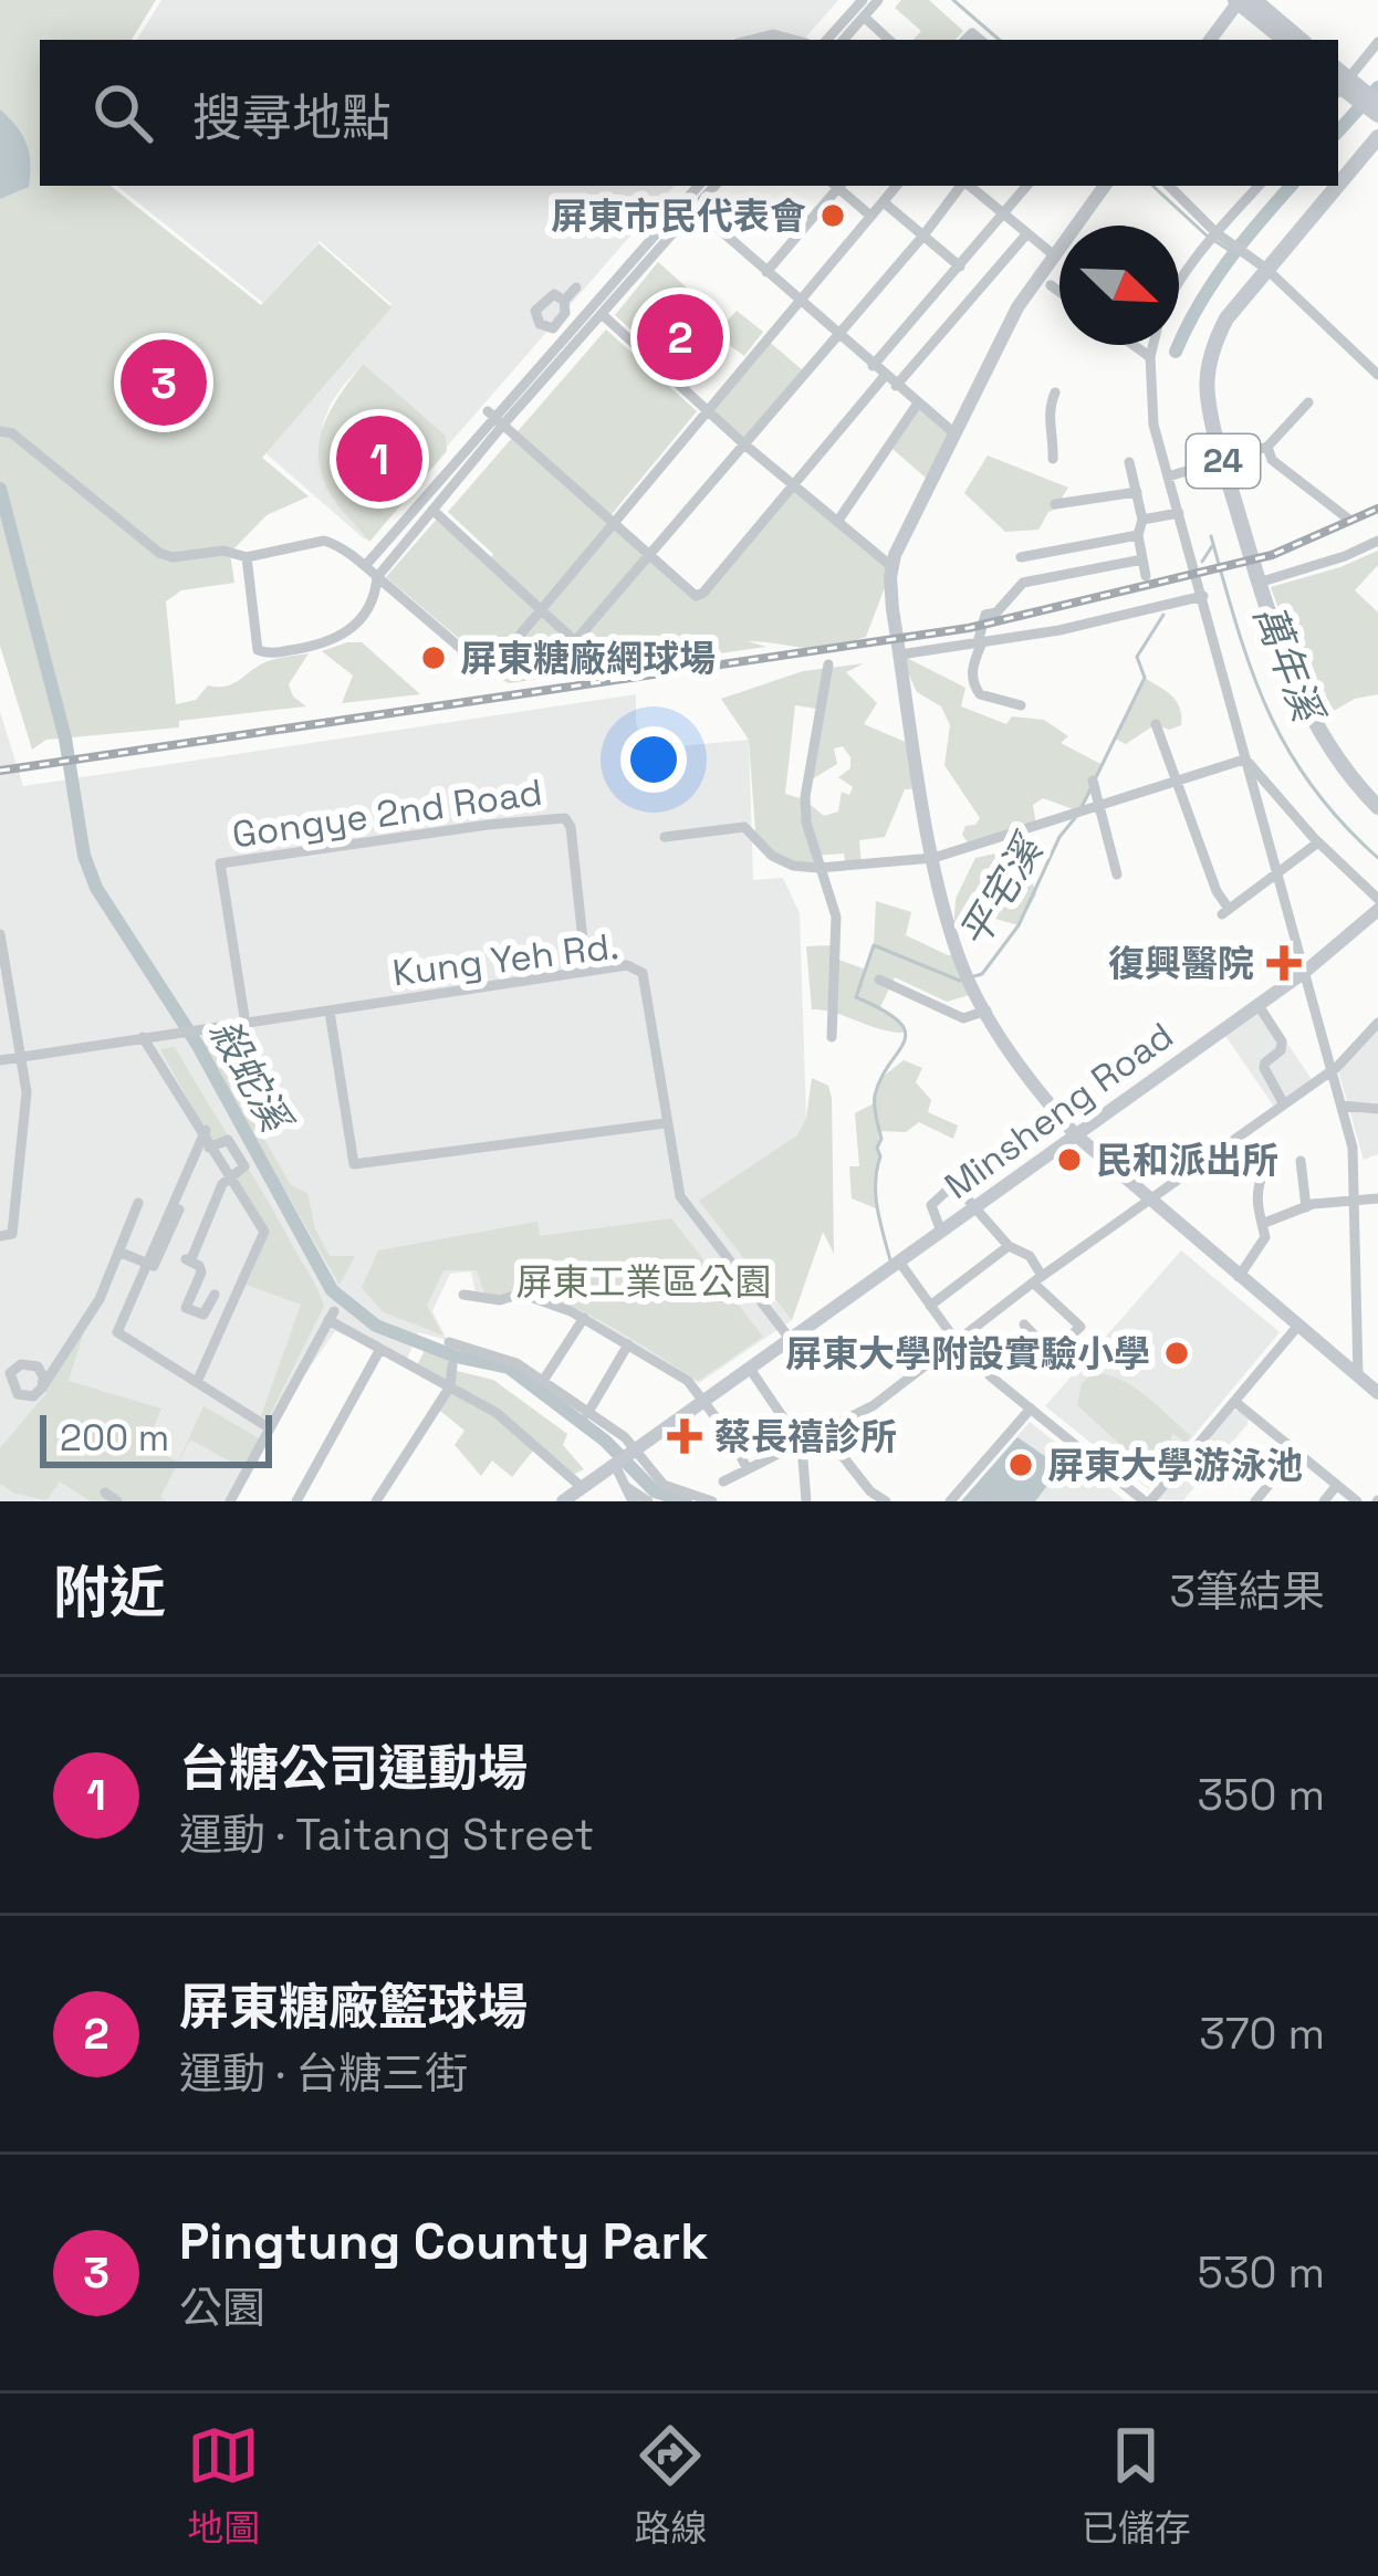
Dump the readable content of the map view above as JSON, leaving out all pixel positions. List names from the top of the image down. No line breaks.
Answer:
{"streets":{"main road":["24"],"street":["Gongye 2nd Road","Kung Yeh Rd.","Minsheng Road"]},"crossings":[["Gongye 2nd Road","Kung Yeh Rd."],["Kung Yeh Rd.","Minsheng Road"]],"water":["萬年溪","平宅溪","殺蛇溪"],"parks":["屏東工業區公園"],"places":{"other":["屏東市民代表會","屏東糖廠網球場","民和派出所","屏東大學附設實驗小學","屏東大學游泳池"],"health":["復興醫院","蔡長禧診所"]},"scale_bar":"200 m","north":"bottom right","page":{"search":"搜尋地點","pins":["2","3","1"],"scale":"200 m","heading":["附近","3筆結果"],"list":[{"mark":"1","name":"台糖公司運動場","note":"運動 · Taitang Street","value":"350 m"},{"mark":"2","name":"屏東糖廠籃球場","note":"運動 · 台糖三街","value":"370 m"},{"mark":"3","name":"Pingtung County Park","note":"公園","value":"530 m"}],"nav":["地圖","路線","已儲存"]}}
